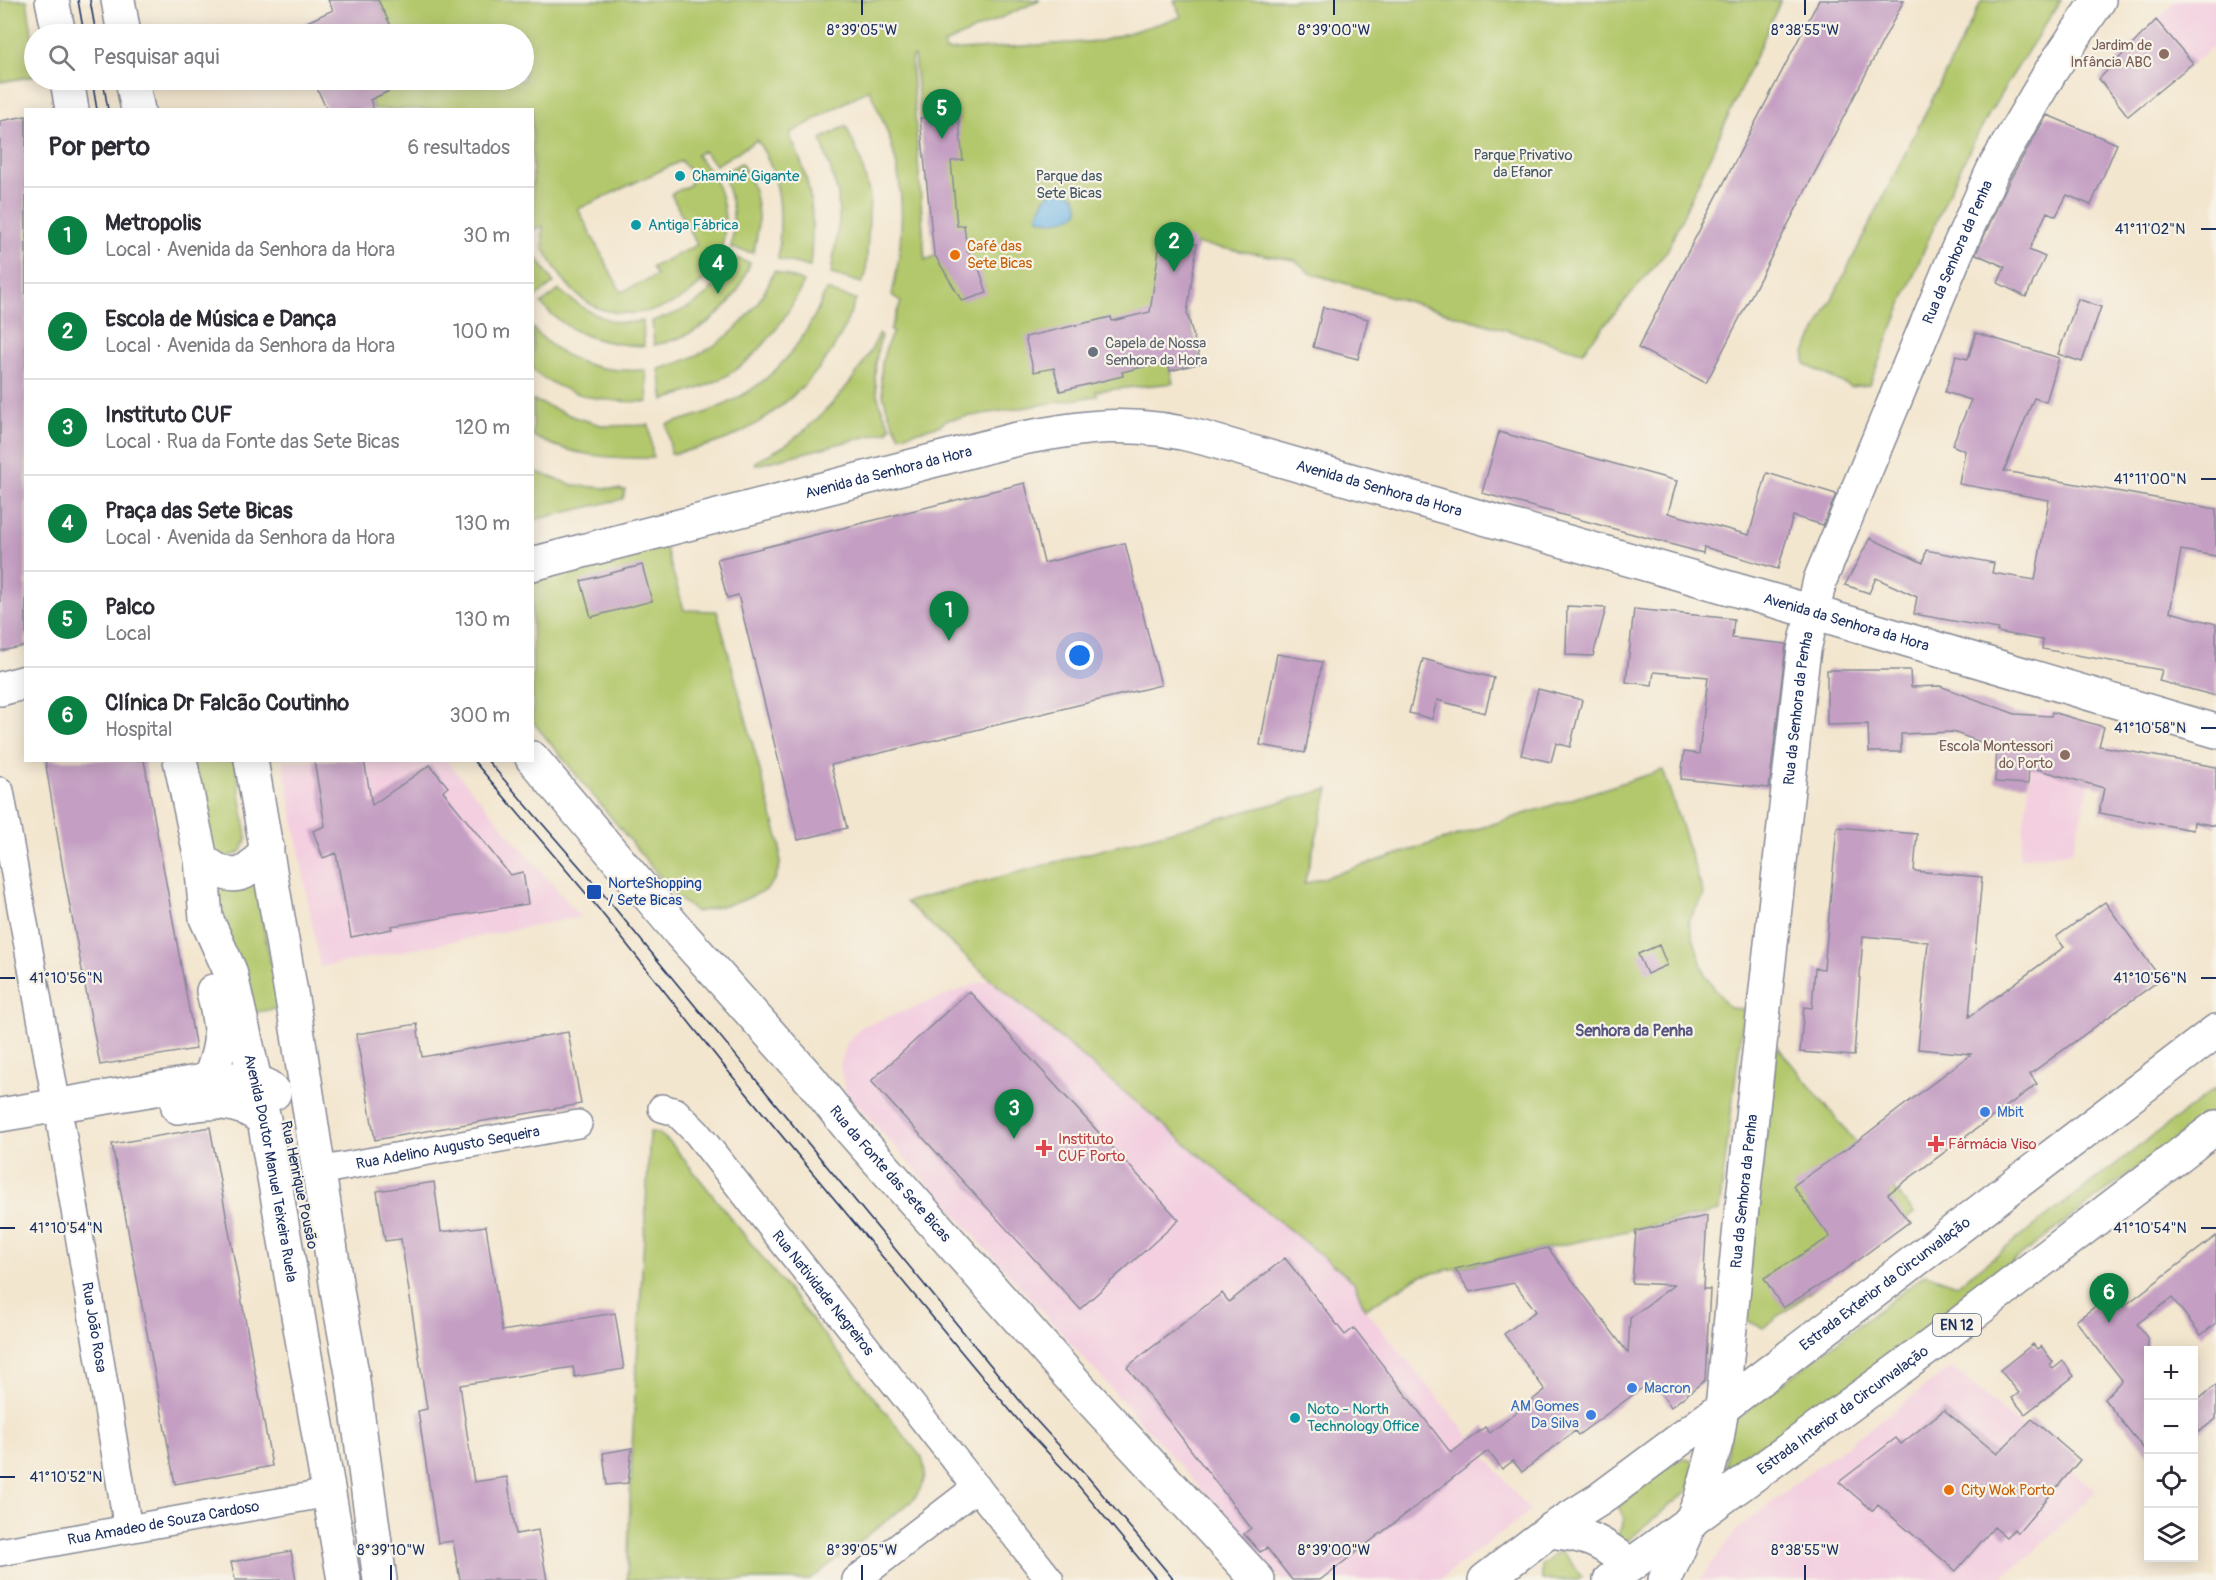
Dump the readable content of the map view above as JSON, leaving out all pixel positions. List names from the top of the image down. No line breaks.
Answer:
{"streets":{"main road":["Rua da Senhora da Penha","Avenida da Senhora da Hora","Avenida Doutor Manuel Teixeira Ruela","Rua da Fonte das Sete Bicas","Rua Henrique Pousão","Estrada Exterior da Circunvalação","EN 12","Estrada Interior da Circunvalação"],"street":["Rua Adelino Augusto Sequeira","Rua Natividade Negreiros","Rua João Rosa","Rua Amadeo de Souza Cardoso"]},"crossings":[["Rua da Senhora da Penha","Avenida da Senhora da Hora"],["Rua da Senhora da Penha","Estrada Exterior da Circunvalação"],["Rua da Senhora da Penha","Estrada Interior da Circunvalação"],["Avenida Doutor Manuel Teixeira Ruela","Rua Henrique Pousão"],["Avenida Doutor Manuel Teixeira Ruela","Rua Amadeo de Souza Cardoso"],["Rua Henrique Pousão","Rua João Rosa"],["Rua João Rosa","Rua Amadeo de Souza Cardoso"]],"districts":["Senhora da Penha"],"parks":["Parque Privativo da Efanor","Parque das Sete Bicas"],"places":{"other":["Jardim de Infância ABC","Chaminé Gigante","Antiga Fábrica","Café das Sete Bicas","Capela de Nossa Senhora da Hora","Escola Montessori do Porto","Mbit","Macron","AM Gomes Da Silva","Noto - North Technology Office","City Wok Porto"],"transit":["NorteShopping / Sete Bicas"],"health":["Fármácia Viso","Instituto CUF Porto"]},"page":{"search":"Pesquisar aqui","pins":["5","2","4","1","3","6"],"heading":["Por perto","6 resultados"],"list":[{"mark":"1","name":"Metropolis","note":"Local · Avenida da Senhora da Hora","value":"30 m"},{"mark":"2","name":"Escola de Música e Dança","note":"Local · Avenida da Senhora da Hora","value":"100 m"},{"mark":"3","name":"Instituto CUF","note":"Local · Rua da Fonte das Sete Bicas","value":"120 m"},{"mark":"4","name":"Praça das Sete Bicas","note":"Local · Avenida da Senhora da Hora","value":"130 m"},{"mark":"5","name":"Palco","note":"Local","value":"130 m"},{"mark":"6","name":"Clínica Dr Falcão Coutinho","note":"Hospital","value":"300 m"}],"map_buttons":["+","−"]},"coordinates":["8°39'05\"W","8°39'00\"W","8°38'55\"W","41°11'02\"N","41°11'00\"N","41°10'58\"N","41°10'56\"N","41°10'54\"N","41°10'52\"N","8°39'10\"W"]}
